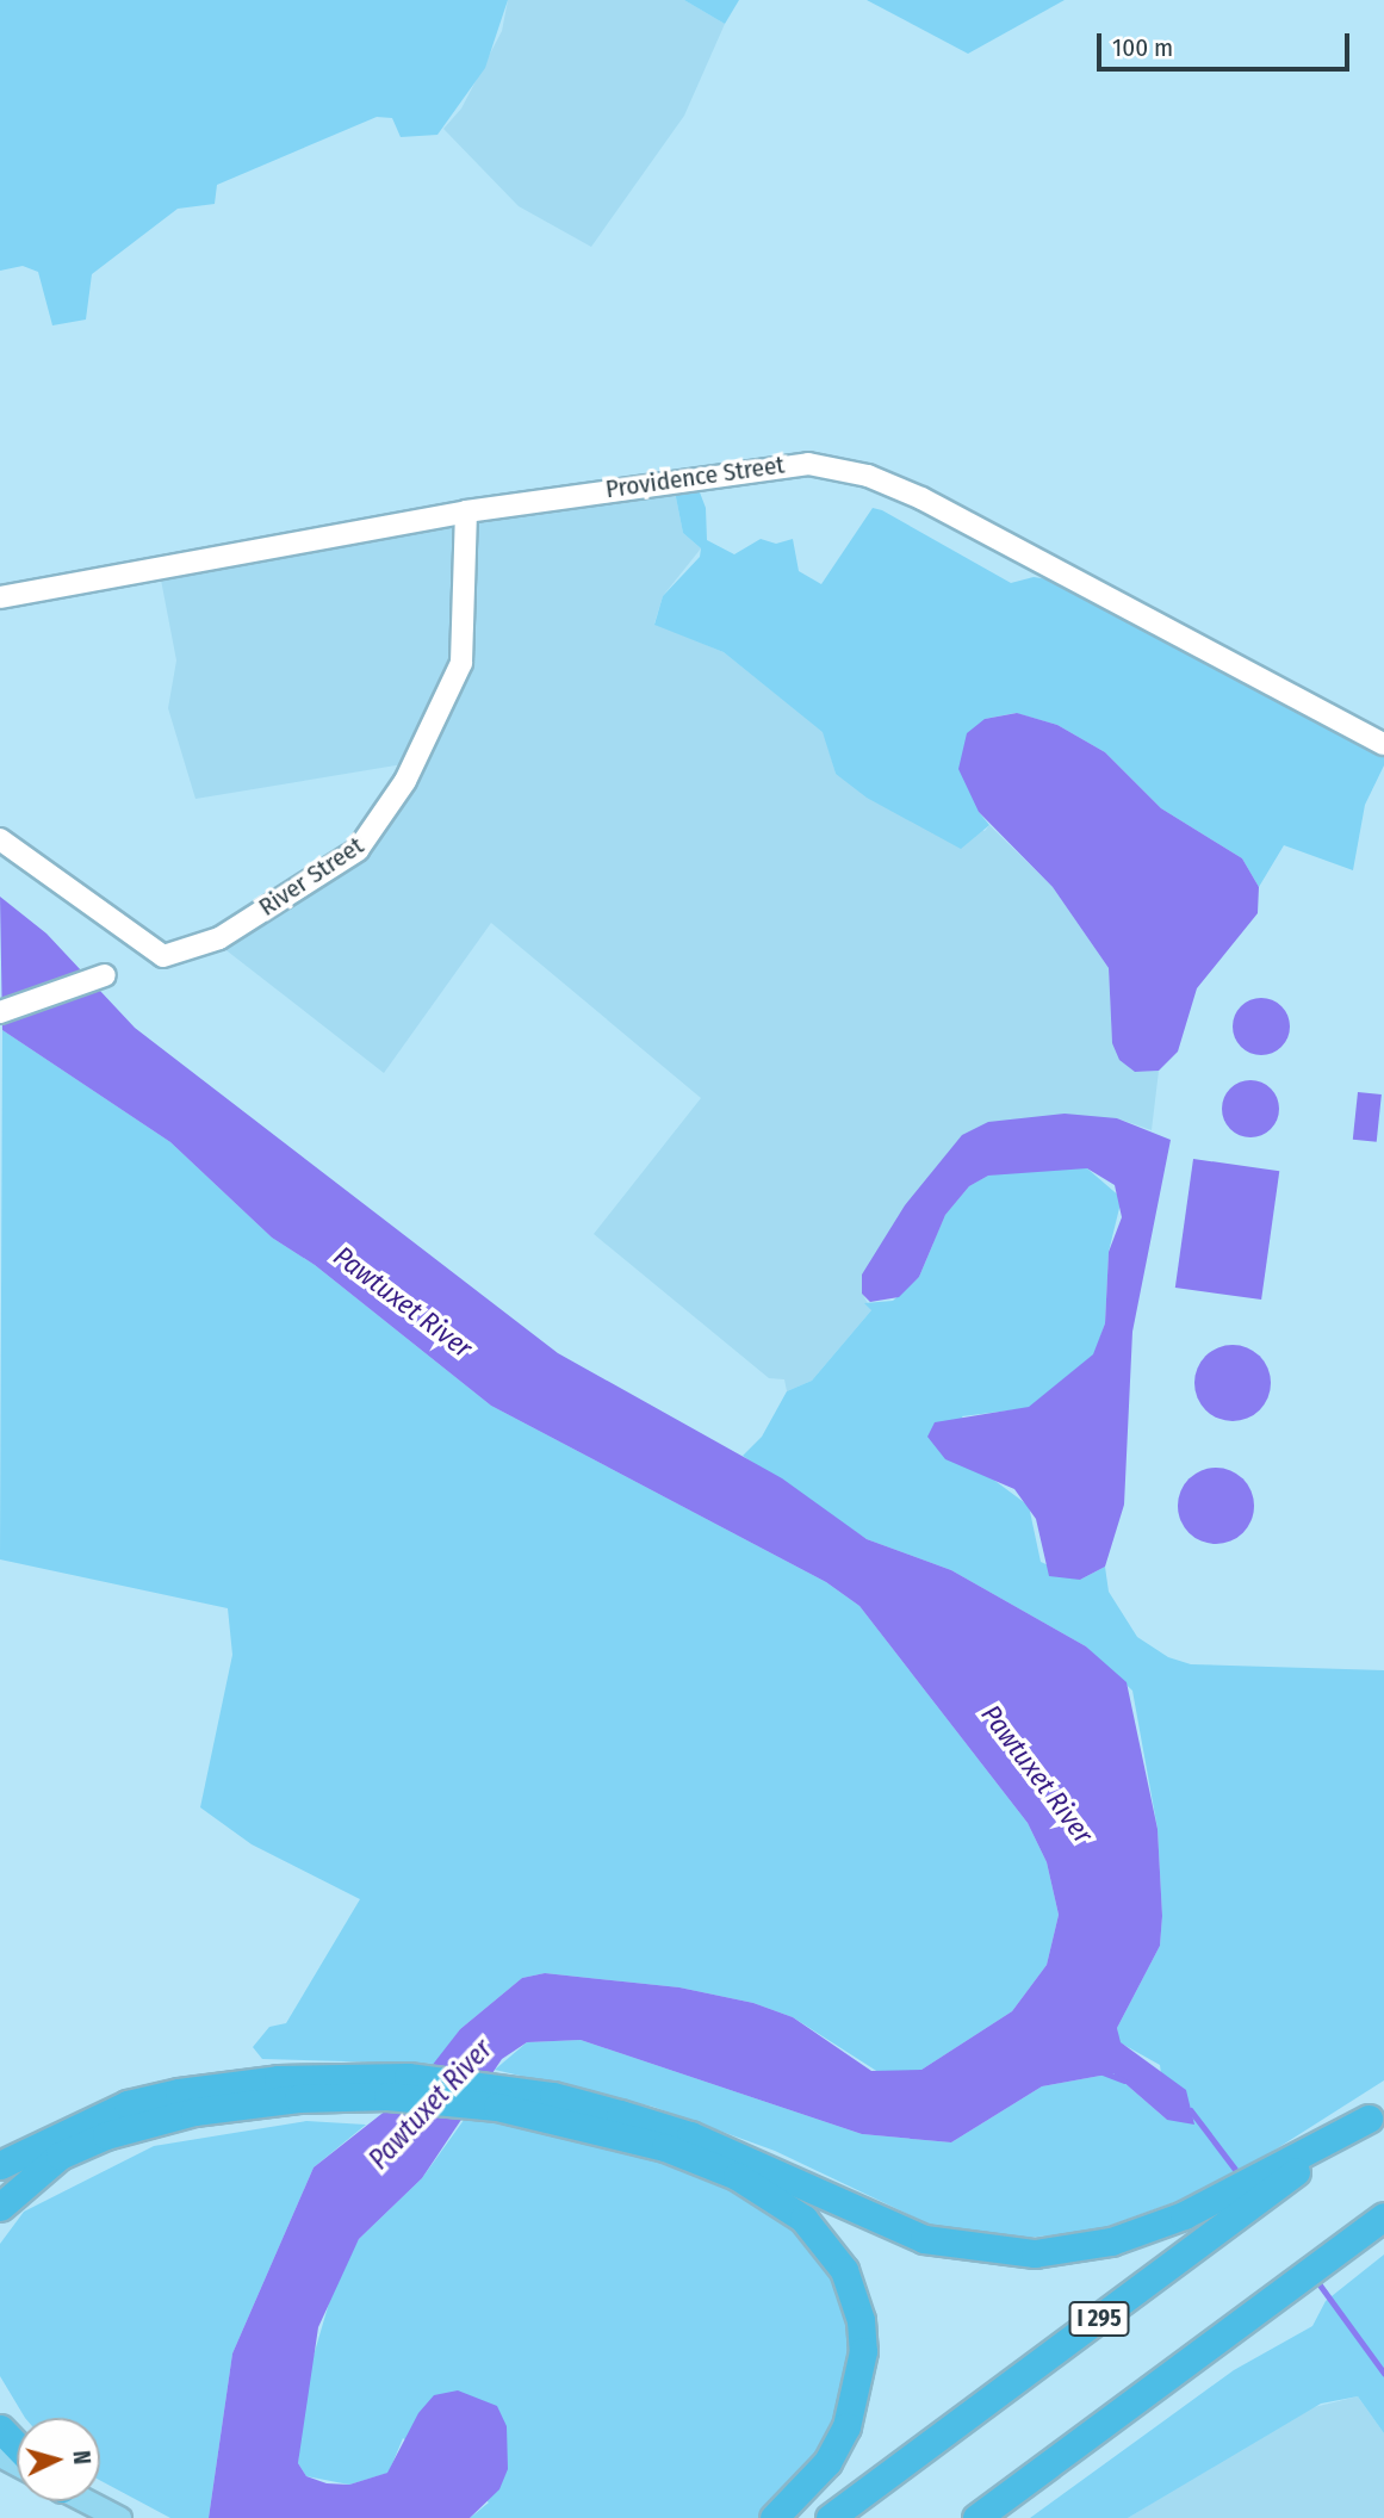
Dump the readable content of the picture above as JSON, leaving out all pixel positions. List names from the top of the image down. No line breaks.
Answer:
{"streets":{"highway":["I 295"],"main road":["Providence Street","River Street"]},"crossings":[["Providence Street","River Street"]],"water":["Pawtuxet River"],"scale_bar":"100 m","north":"right"}
